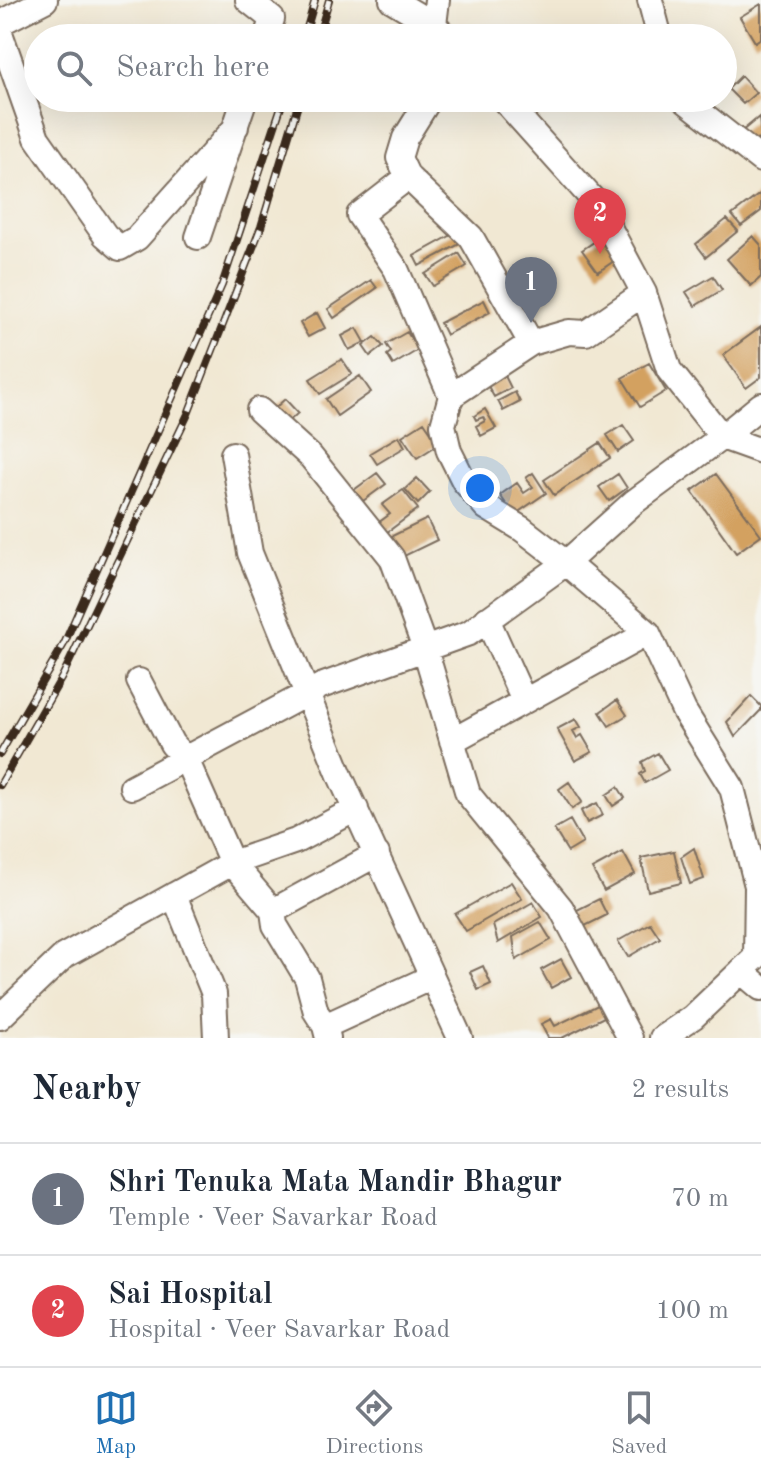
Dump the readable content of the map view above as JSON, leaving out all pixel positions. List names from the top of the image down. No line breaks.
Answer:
{"page":{"search":"Search here","pins":["2","1"],"heading":["Nearby","2 results"],"list":[{"mark":"1","name":"Shri Tenuka Mata Mandir Bhagur","note":"Temple · Veer Savarkar Road","value":"70 m"},{"mark":"2","name":"Sai Hospital","note":"Hospital · Veer Savarkar Road","value":"100 m"}],"nav":["Map","Directions","Saved"]}}
